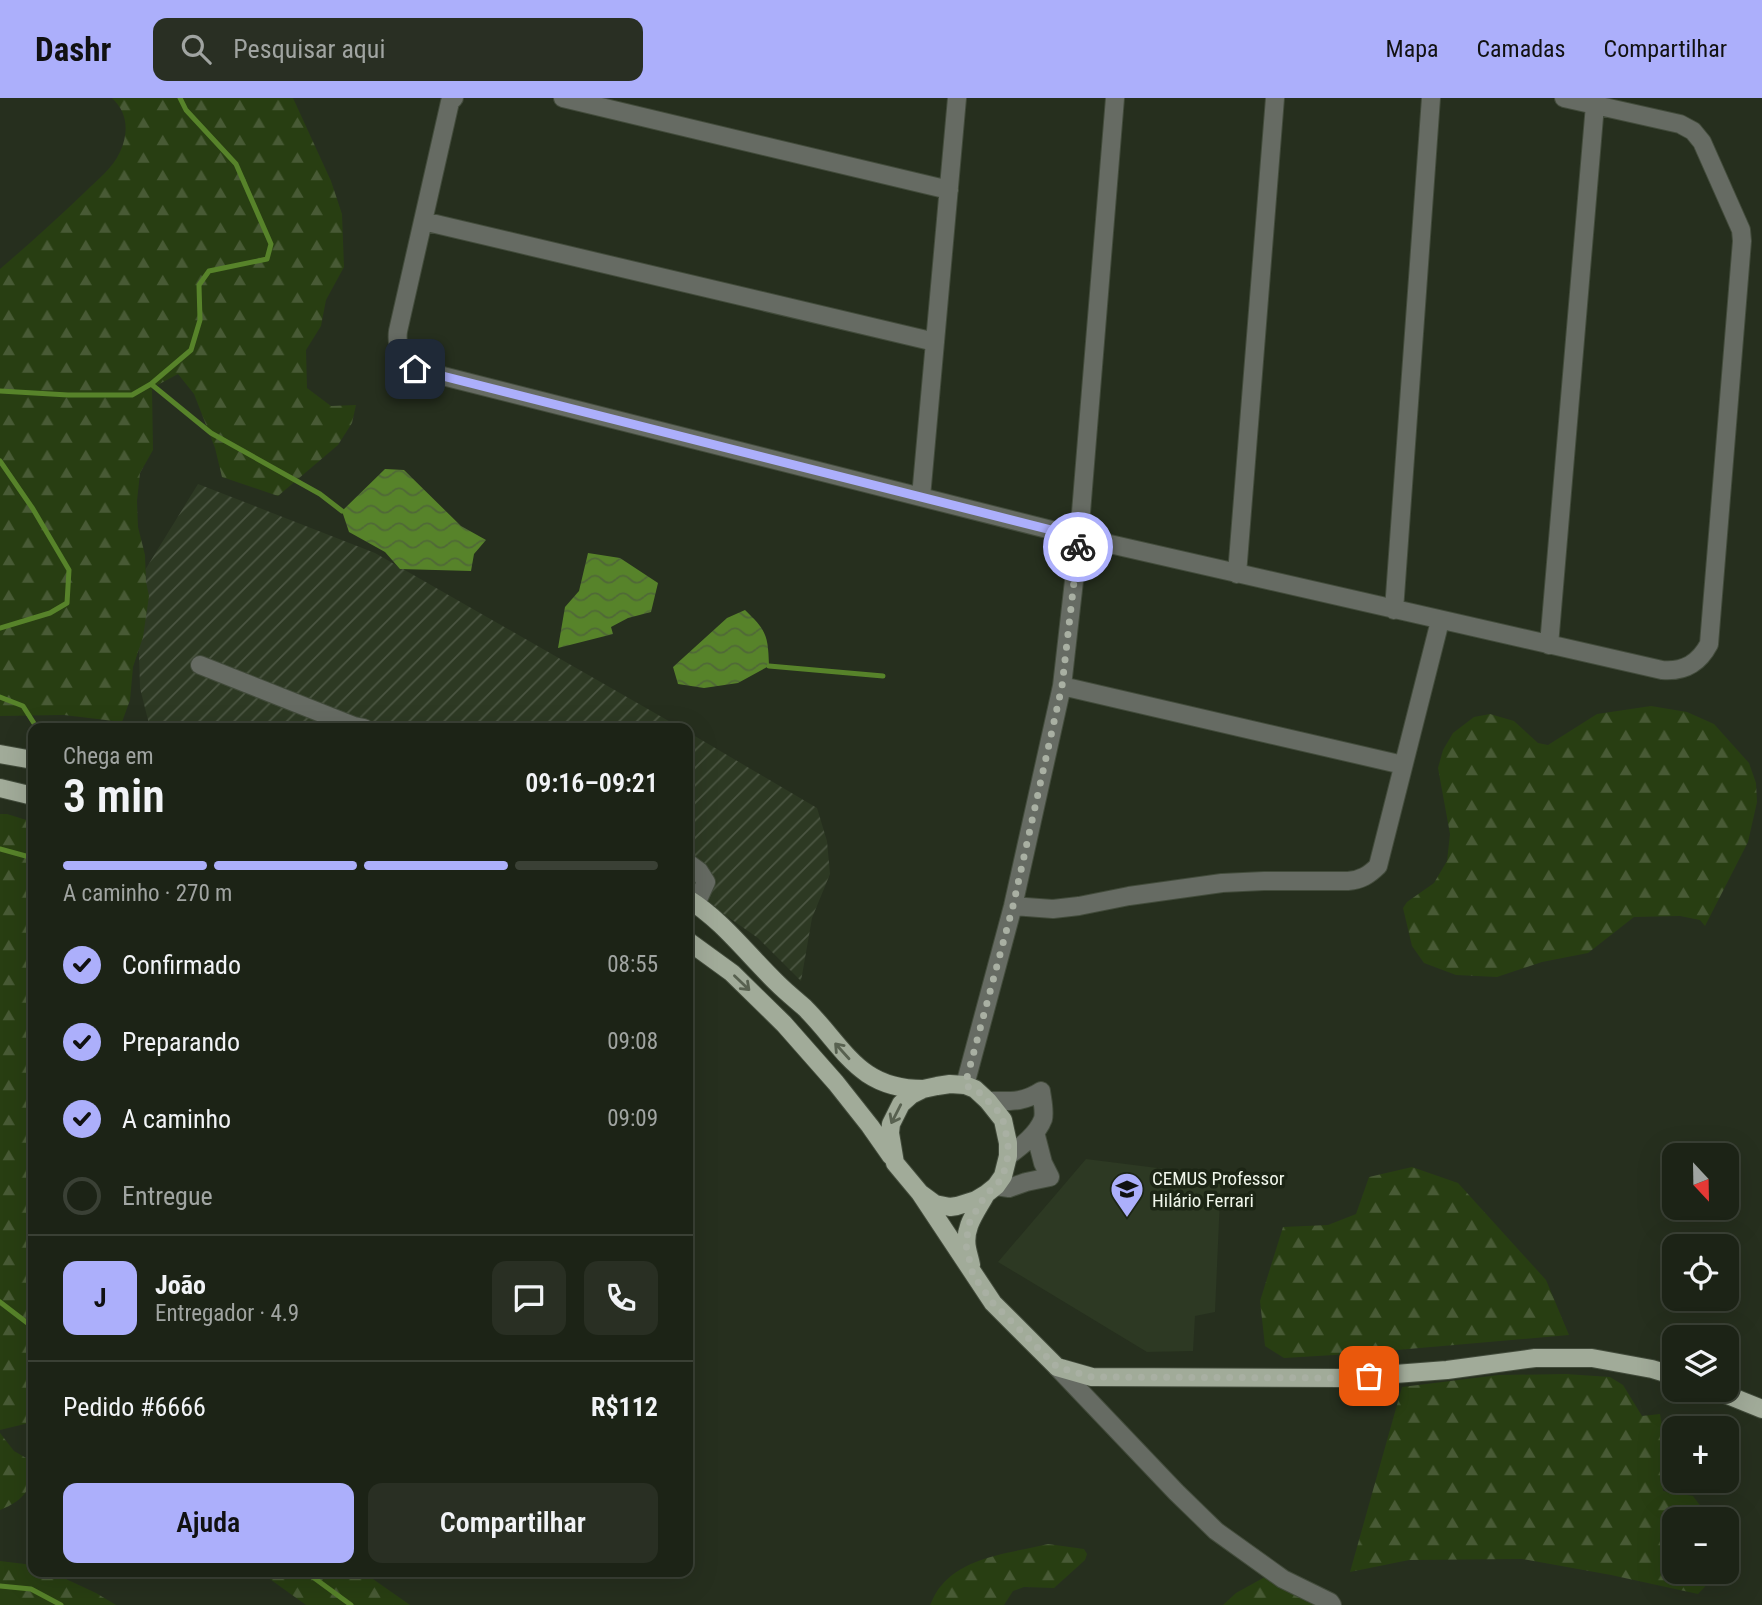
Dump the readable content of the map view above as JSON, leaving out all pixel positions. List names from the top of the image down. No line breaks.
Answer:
{"places":{"school or university":["CEMUS Professor Hilário Ferrari"]},"north":"bottom","page":{"header":"Dashr","search":"Pesquisar aqui","nav":["Mapa","Camadas","Compartilhar"],"heading":["3 min","Chega em","09:16–09:21"],"panel":["João","Entregador · 4.9","Pedido #6666","R$112"],"bar":"A caminho · 270 m","list":[["Confirmado","08:55"],["Preparando","09:08"],["A caminho","09:09"],"Entregue"],"map_buttons":["+","−"],"round":"J","buttons":["Ajuda","Compartilhar"]}}
